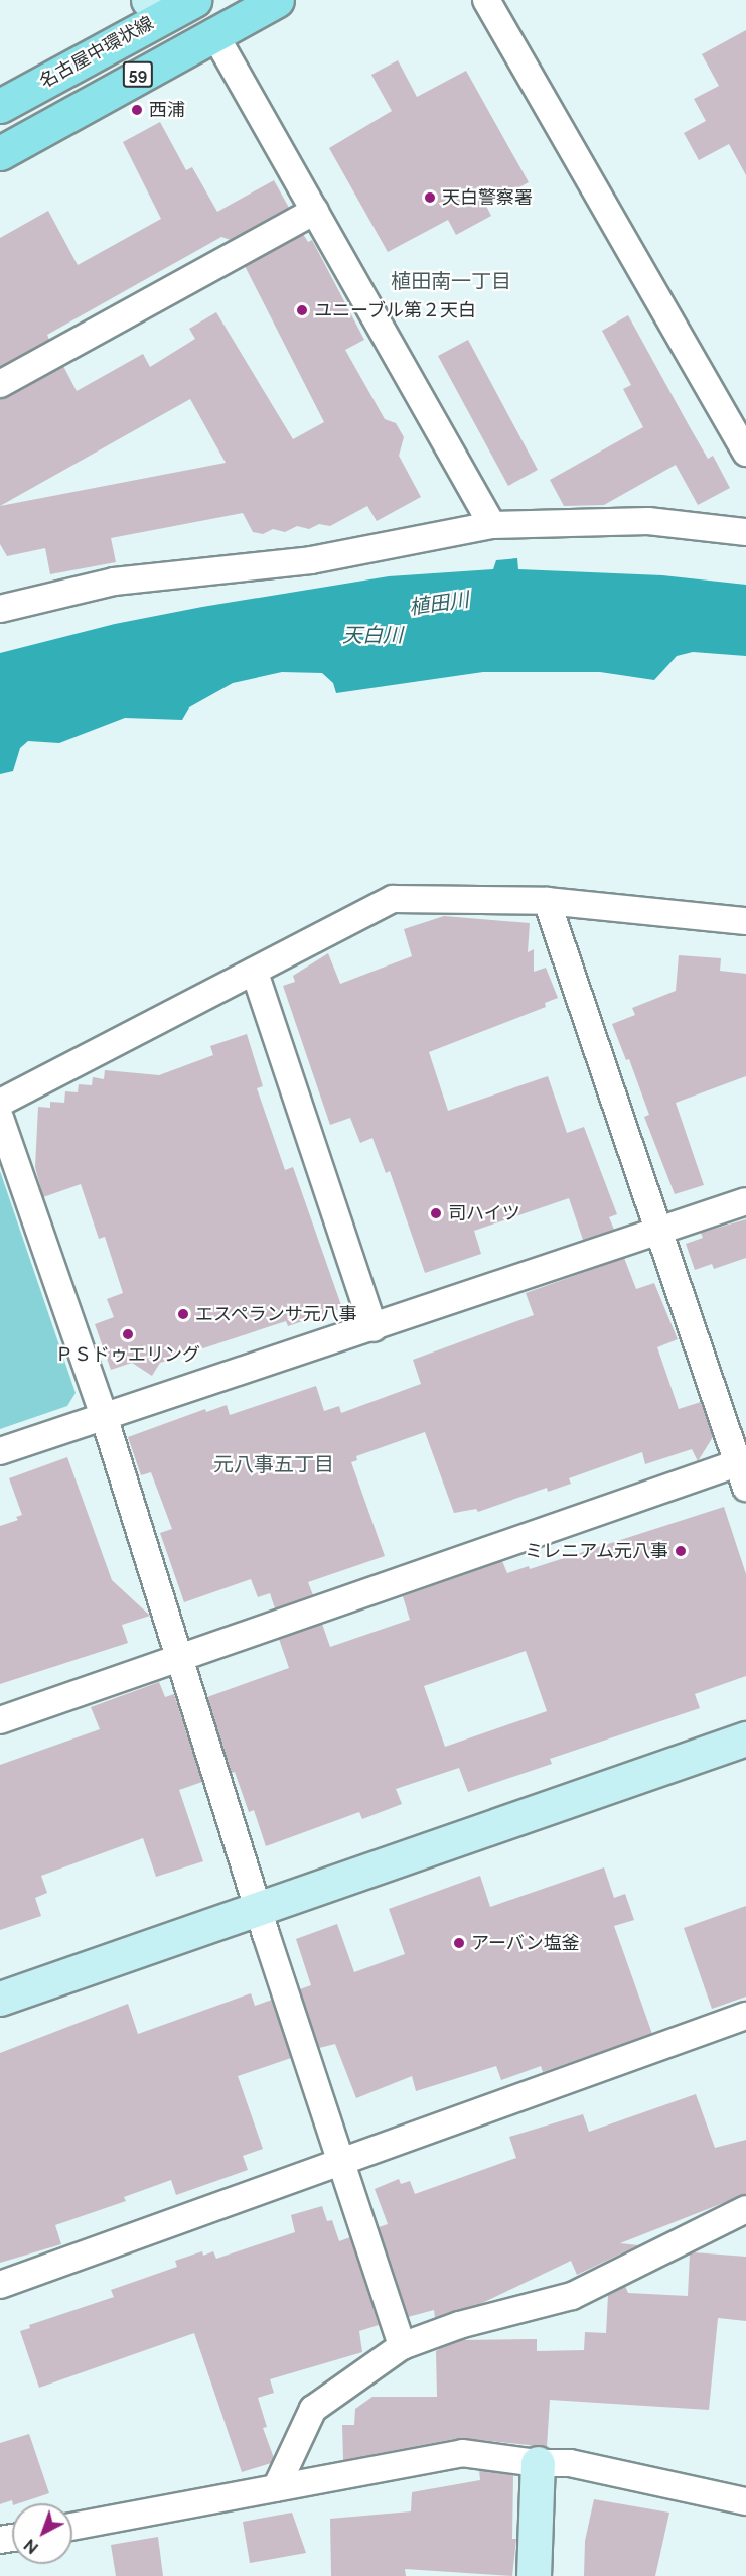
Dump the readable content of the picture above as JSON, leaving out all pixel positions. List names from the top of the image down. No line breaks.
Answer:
{"streets":{"main road":["名古屋中環状線","59"]},"districts":["植田南一丁目","元八事五丁目"],"water":["植田川","天白川"],"places":["西浦","天白警察署","ユニーブル第２天白","司ハイツ","エスペランサ元八事","ＰＳドゥエリング","ミレニアム元八事","アーバン塩釜"],"north":"bottom left"}
